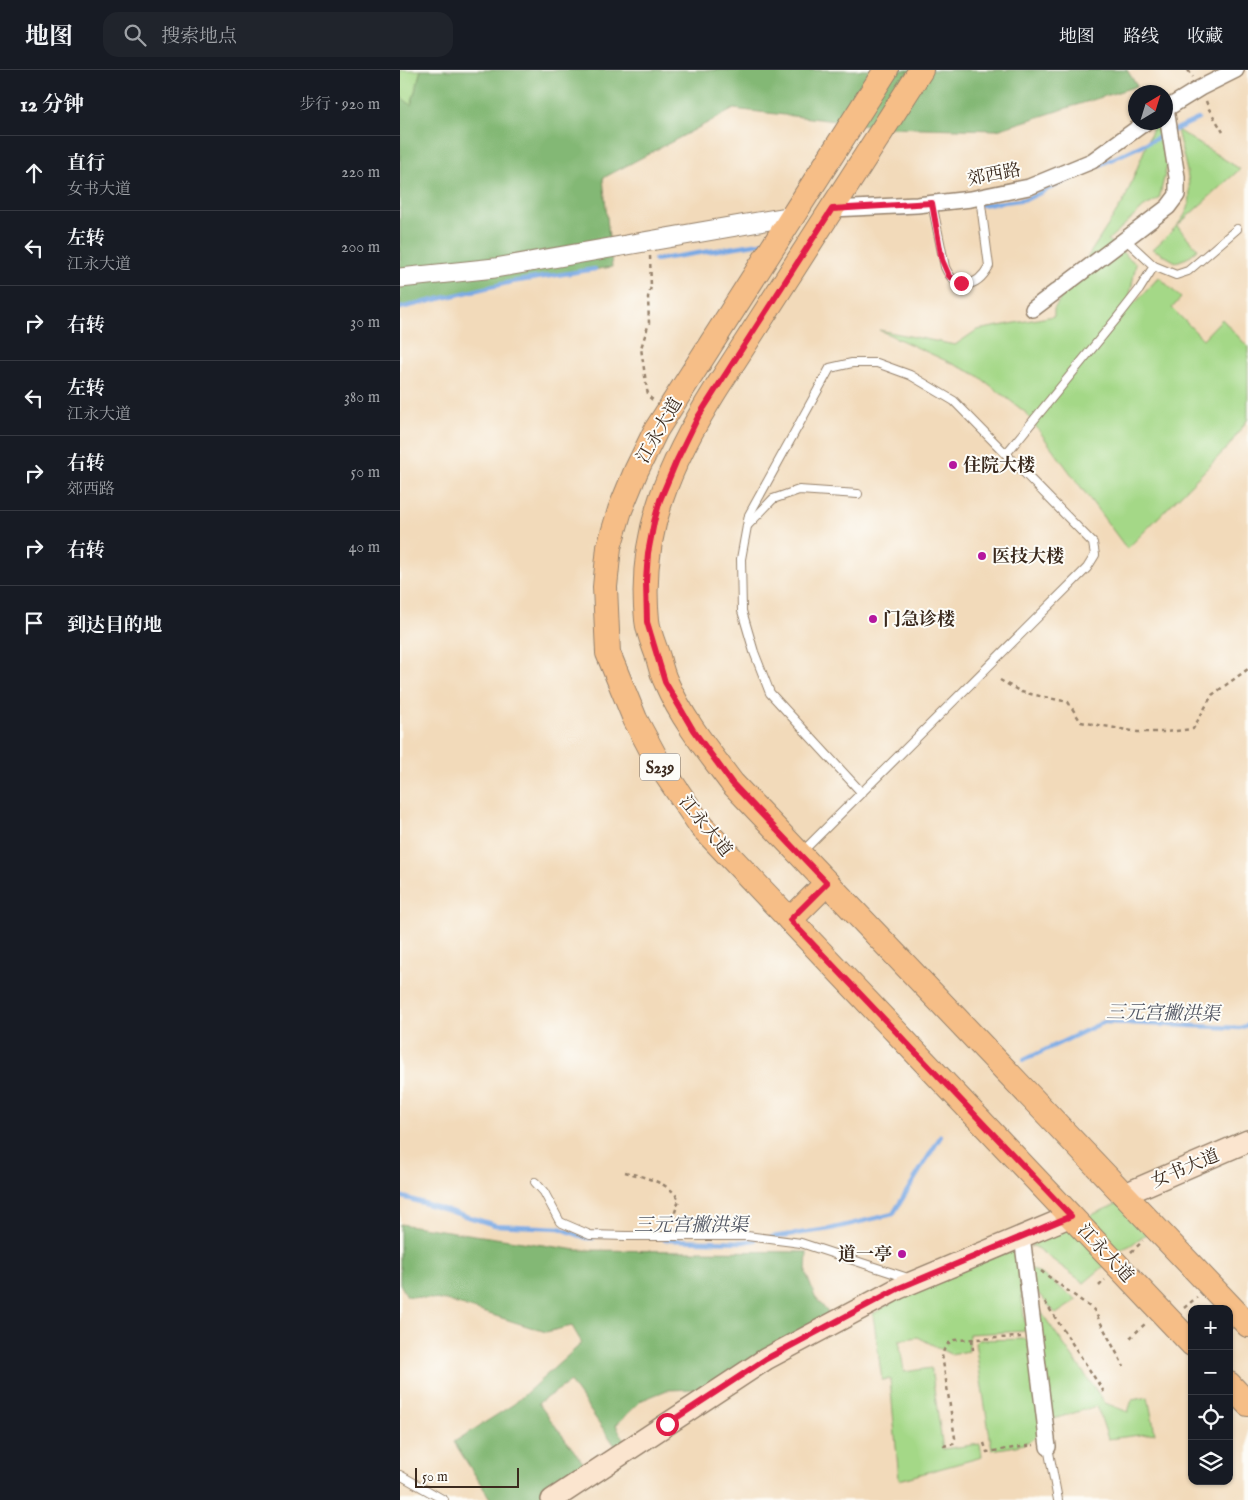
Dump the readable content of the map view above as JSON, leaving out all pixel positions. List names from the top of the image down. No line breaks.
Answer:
{"streets":{"main road":["江永大道","S239","女书大道"],"street":["郊西路"]},"crossings":[["郊西路","江永大道"],["江永大道","女书大道"]],"water":["三元宫撇洪渠"],"places":["住院大楼","医技大楼","门急诊楼","道一亭"],"scale_bar":"50 m","north":"top right","page":{"header":"地图","search":"搜索地点","nav":["地图","路线","收藏"],"heading":["12 分钟","步行 · 920 m"],"list":[["直行","女书大道","220 m"],["左转","江永大道","200 m"],["右转","30 m"],["左转","江永大道","380 m"],["右转","郊西路","50 m"],["右转","40 m"],"到达目的地"],"map_buttons":["+","−"],"scale":"50 m"}}
